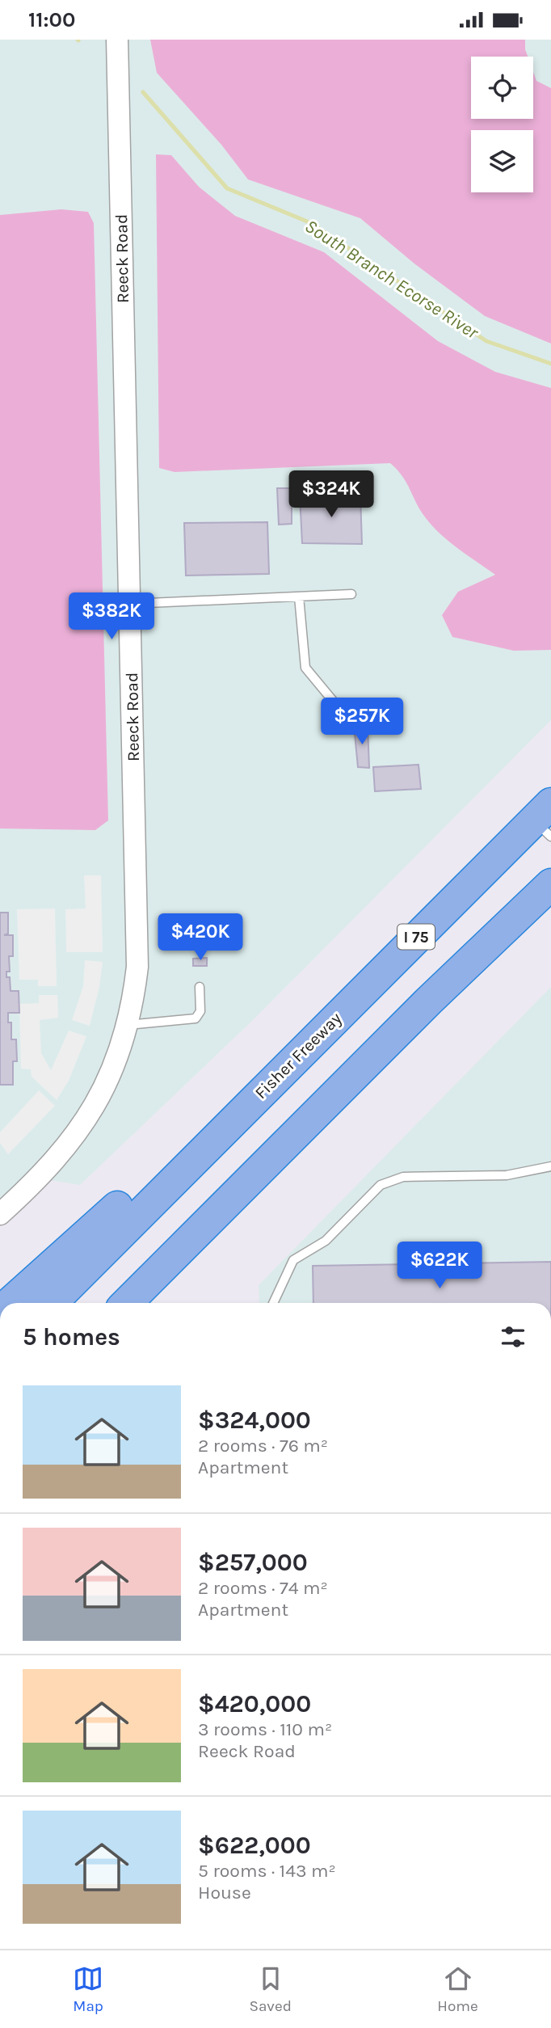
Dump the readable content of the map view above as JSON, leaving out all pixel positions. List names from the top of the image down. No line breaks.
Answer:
{"streets":{"highway":["I 75","Fisher Freeway"],"street":["Reeck Road"]},"water":["South Branch Ecorse River"],"page":{"status":"11:00","price":["$324K","$382K","$257K","$420K","$622K"],"heading":"5 homes","list":[{"name":"$324,000","note":"2 rooms · 76 m² · Apartment"},{"name":"$257,000","note":"2 rooms · 74 m² · Apartment"},{"name":"$420,000","note":"3 rooms · 110 m² · Reeck Road"},{"name":"$622,000","note":"5 rooms · 143 m² · House"}],"tabs":["Map","Saved","Home"]}}
